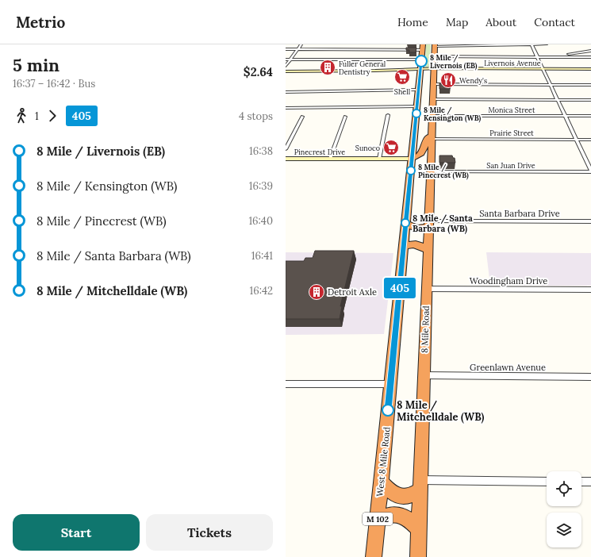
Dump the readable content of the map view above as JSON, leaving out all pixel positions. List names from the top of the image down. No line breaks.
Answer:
{"streets":{"highway":["8 Mile Road","West 8 Mile Road","M 102"],"street":["Livernois Avenue","Monica Street","Prairie Street","Pinecrest Drive","San Juan Drive","Santa Barbara Drive","Woodingham Drive","Greenlawn Avenue"]},"crossings":[["Livernois Avenue","8 Mile Road"],["Livernois Avenue","West 8 Mile Road"],["Monica Street","8 Mile Road"],["Monica Street","West 8 Mile Road"],["Prairie Street","8 Mile Road"],["Pinecrest Drive","West 8 Mile Road"],["San Juan Drive","8 Mile Road"],["Santa Barbara Drive","8 Mile Road"],["Woodingham Drive","8 Mile Road"],["8 Mile Road","Greenlawn Avenue"],["8 Mile Road","West 8 Mile Road"]],"places":{"other":["8 Mile / Livernois (EB)","8 Mile / Kensington (WB)","8 Mile / Pinecrest (WB)","8 Mile / Santa Barbara (WB)","8 Mile / Mitchelldale (WB)"],"building":["Fuller General Dentistry","Detroit Axle"],"supermarket":["Shell","Sunoco"],"restaurant":["Wendy's"]},"lines":["bus line 405"],"page":{"header":"Metrio","nav":["Home","Map","About","Contact"],"heading":["5 min","16:37 – 16:42 · Bus","$2.64"],"on_map":"405","legs":["1","405","4 stops"],"list":[{"name":"8 Mile / Livernois (EB)","value":"16:38"},{"name":"8 Mile / Kensington (WB)","value":"16:39"},{"name":"8 Mile / Pinecrest (WB)","value":"16:40"},{"name":"8 Mile / Santa Barbara (WB)","value":"16:41"},{"name":"8 Mile / Mitchelldale (WB)","value":"16:42"}],"buttons":["Start","Tickets"]}}
